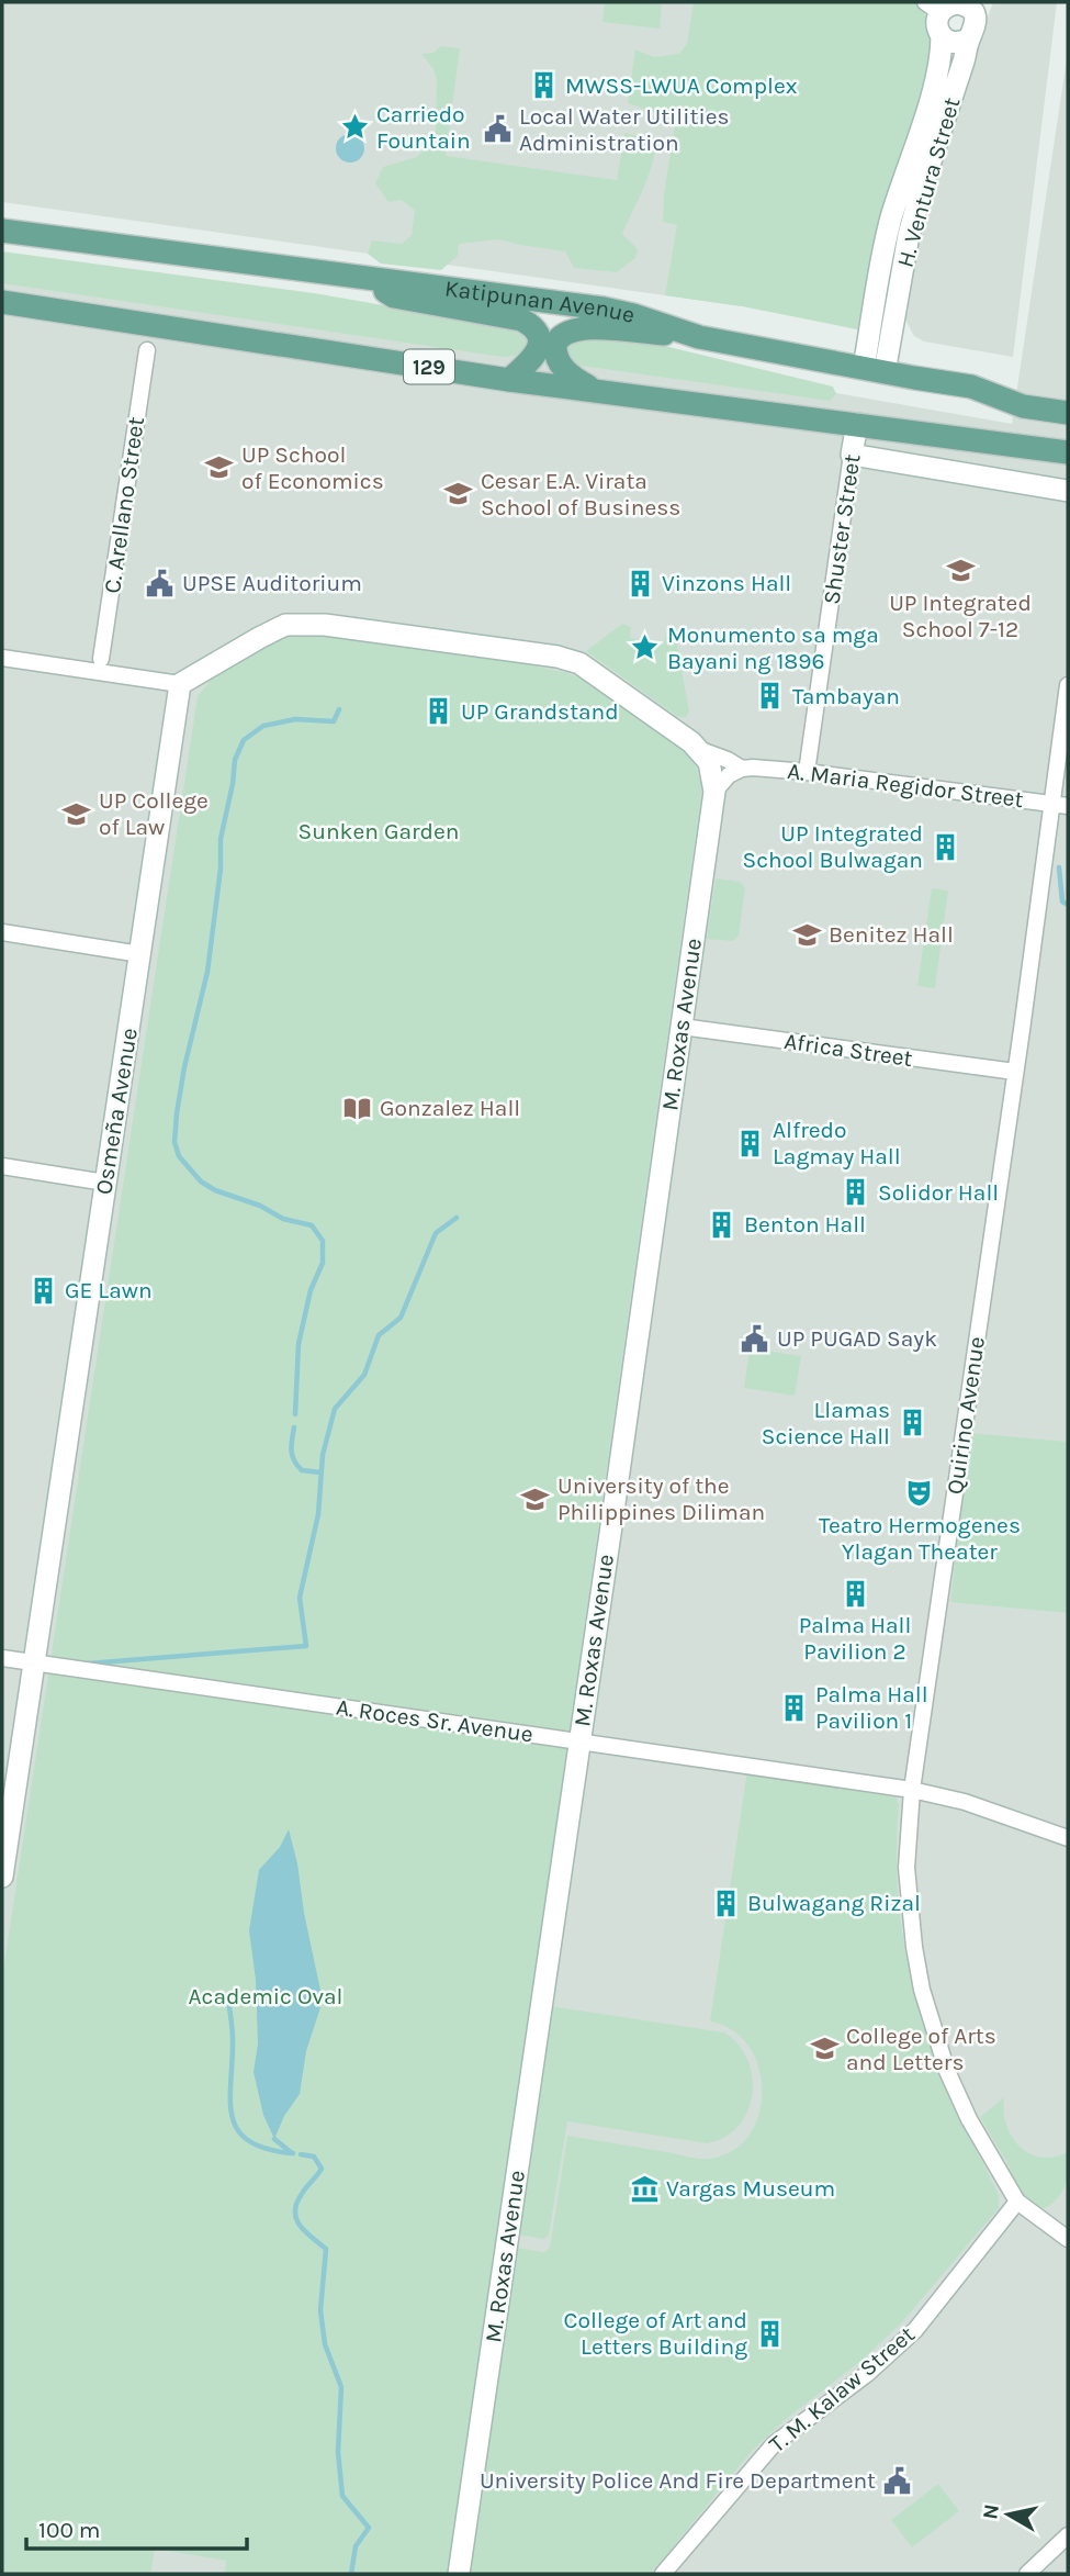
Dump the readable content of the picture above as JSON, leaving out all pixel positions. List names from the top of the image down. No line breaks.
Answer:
{"streets":{"main road":["Katipunan Avenue","129"],"street":["H. Ventura Street","C. Arellano Street","Shuster Street","A. Maria Regidor Street","M. Roxas Avenue","Africa Street","Osmeña Avenue","Quirino Avenue","A. Roces Sr. Avenue","T. M. Kalaw Street"]},"crossings":[["H. Ventura Street","Katipunan Avenue"],["129","Shuster Street"],["Shuster Street","A. Maria Regidor Street"],["A. Maria Regidor Street","M. Roxas Avenue"],["A. Maria Regidor Street","Quirino Avenue"],["M. Roxas Avenue","Africa Street"],["M. Roxas Avenue","Osmeña Avenue"],["M. Roxas Avenue","A. Roces Sr. Avenue"],["Africa Street","Quirino Avenue"],["Osmeña Avenue","A. Roces Sr. Avenue"],["Quirino Avenue","A. Roces Sr. Avenue"],["Quirino Avenue","T. M. Kalaw Street"]],"parks":["Sunken Garden","Academic Oval"],"places":{"building":["MWSS-LWUA Complex","Vinzons Hall","Tambayan","UP Grandstand","UP Integrated School Bulwagan","Alfredo Lagmay Hall","Solidor Hall","Benton Hall","GE Lawn","Llamas Science Hall","Palma Hall Pavilion 2","Palma Hall Pavilion 1","Bulwagang Rizal","College of Art and Letters Building"],"place":["Carriedo Fountain","Monumento sa mga Bayani ng 1896"],"public building":["Local Water Utilities Administration","UPSE Auditorium","UP PUGAD Sayk","University Police And Fire Department"],"school or university":["UP School of Economics","Cesar E.A. Virata School of Business","UP Integrated School 7-12","UP College of Law","Benitez Hall","University of the Philippines Diliman","College of Arts and Letters"],"library":["Gonzalez Hall"],"theatre":["Teatro Hermogenes Ylagan Theater"],"museum":["Vargas Museum"]},"scale_bar":"100 m","north":"left"}
